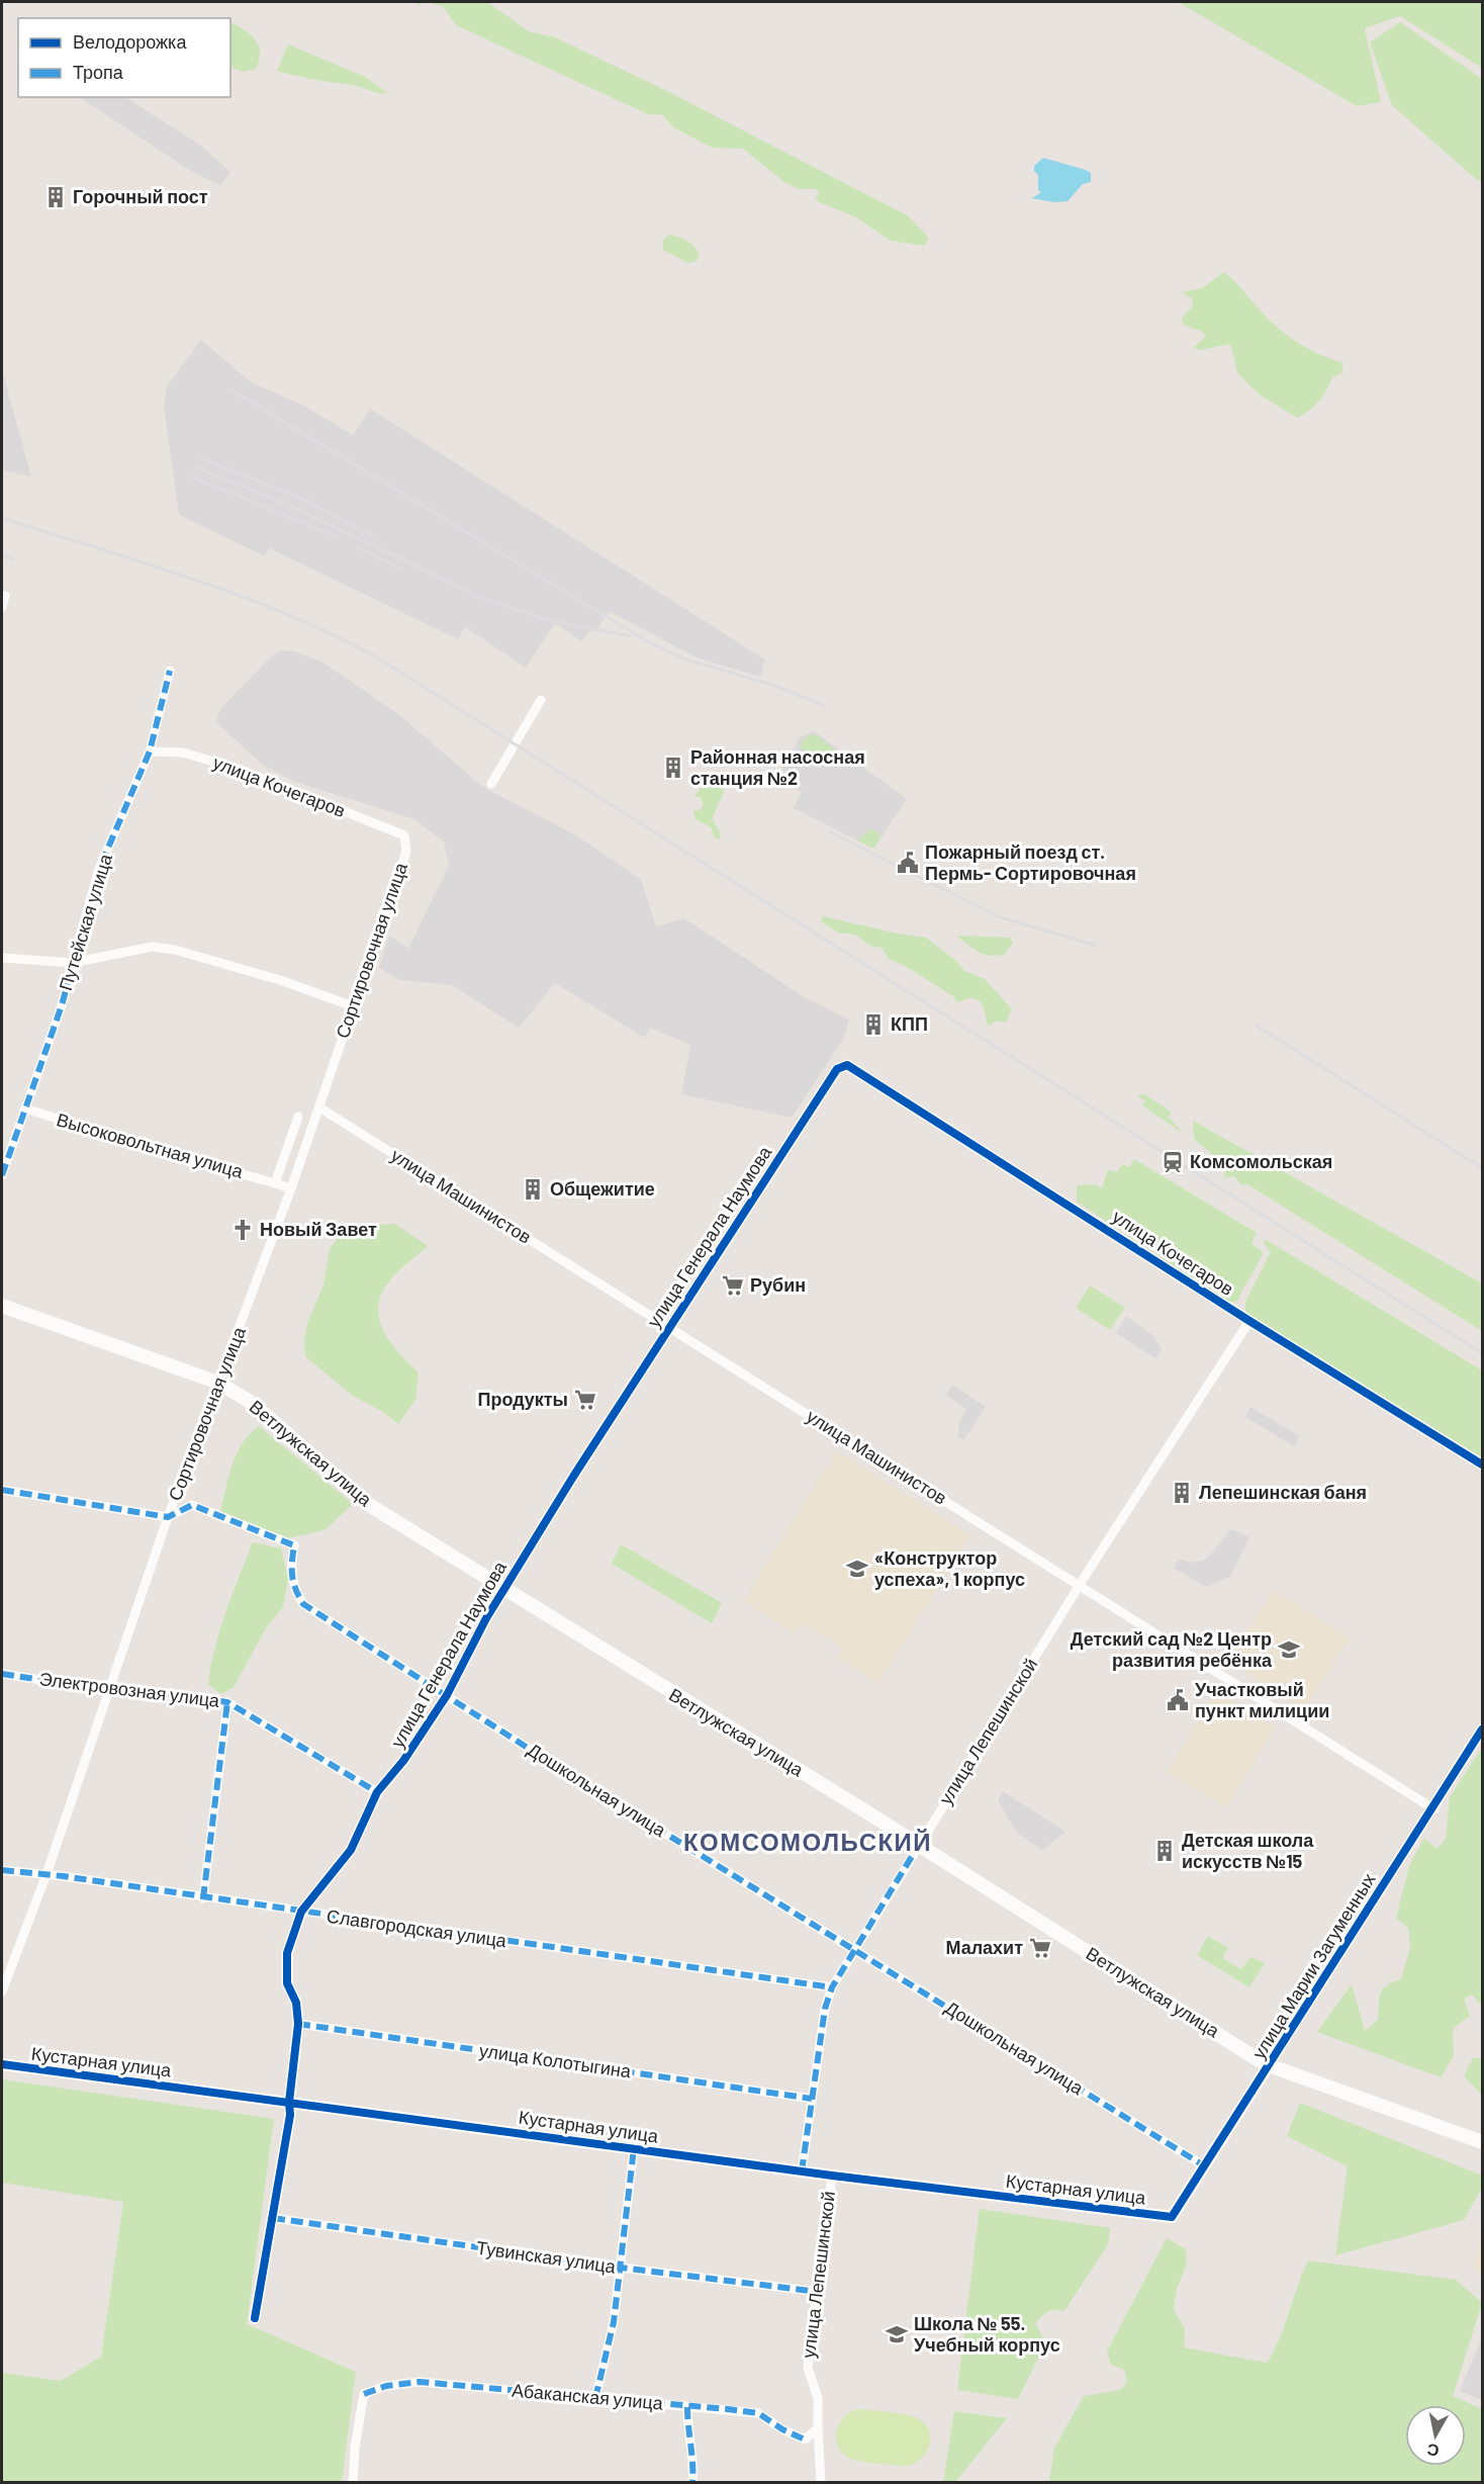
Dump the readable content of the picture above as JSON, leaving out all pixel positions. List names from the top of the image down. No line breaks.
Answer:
{"streets":{"main road":["Ветлужская улица"],"street":["улица Кочегаров","Путейская улица","Сортировочная улица","Высоковольтная улица","улица Машинистов","улица Генерала Наумова","Электровозная улица","улица Лепешинской","Дошкольная улица","Славгородская улица","улица Марии Загуменных","улица Колотыгина","Кустарная улица","Тувинская улица","Абаканская улица"]},"crossings":[["улица Кочегаров","Путейская улица"],["улица Кочегаров","Сортировочная улица"],["улица Кочегаров","улица Генерала Наумова"],["улица Кочегаров","улица Лепешинской"],["Путейская улица","Высоковольтная улица"],["Сортировочная улица","Высоковольтная улица"],["Сортировочная улица","улица Машинистов"],["Сортировочная улица","Ветлужская улица"],["Сортировочная улица","Электровозная улица"],["Сортировочная улица","Дошкольная улица"],["Сортировочная улица","Славгородская улица"],["улица Машинистов","улица Генерала Наумова"],["улица Машинистов","улица Лепешинской"],["улица Машинистов","улица Марии Загуменных"],["улица Генерала Наумова","Ветлужская улица"],["улица Генерала Наумова","Электровозная улица"],["улица Генерала Наумова","Дошкольная улица"],["улица Генерала Наумова","Славгородская улица"],["улица Генерала Наумова","улица Колотыгина"],["улица Генерала Наумова","Кустарная улица"],["улица Генерала Наумова","Тувинская улица"],["Ветлужская улица","улица Лепешинской"],["Ветлужская улица","улица Марии Загуменных"],["улица Лепешинской","Дошкольная улица"],["улица Лепешинской","Славгородская улица"],["улица Лепешинской","улица Колотыгина"],["улица Лепешинской","Кустарная улица"],["улица Лепешинской","Тувинская улица"],["улица Лепешинской","Абаканская улица"],["Дошкольная улица","улица Марии Загуменных"],["улица Марии Загуменных","Кустарная улица"]],"districts":["КОМСОМОЛЬСКИЙ"],"places":{"building":["Горочный пост","Районная насосная станция №2","КПП","Общежитие","Лепешинская баня","Детская школа искусств №15"],"public building":["Пожарный поезд ст. Пермь- Сортировочная","Участковый пункт милиции"],"station":["Комсомольская"],"church":["Новый Завет"],"supermarket":["Рубин","Продукты","Малахит"],"school or university":["«Конструктор успеха», 1 корпус","Детский сад №2 Центр развития ребёнка","Школа № 55. Учебный корпус"]},"legend":["Велодорожка","Тропа"],"north":"bottom"}
